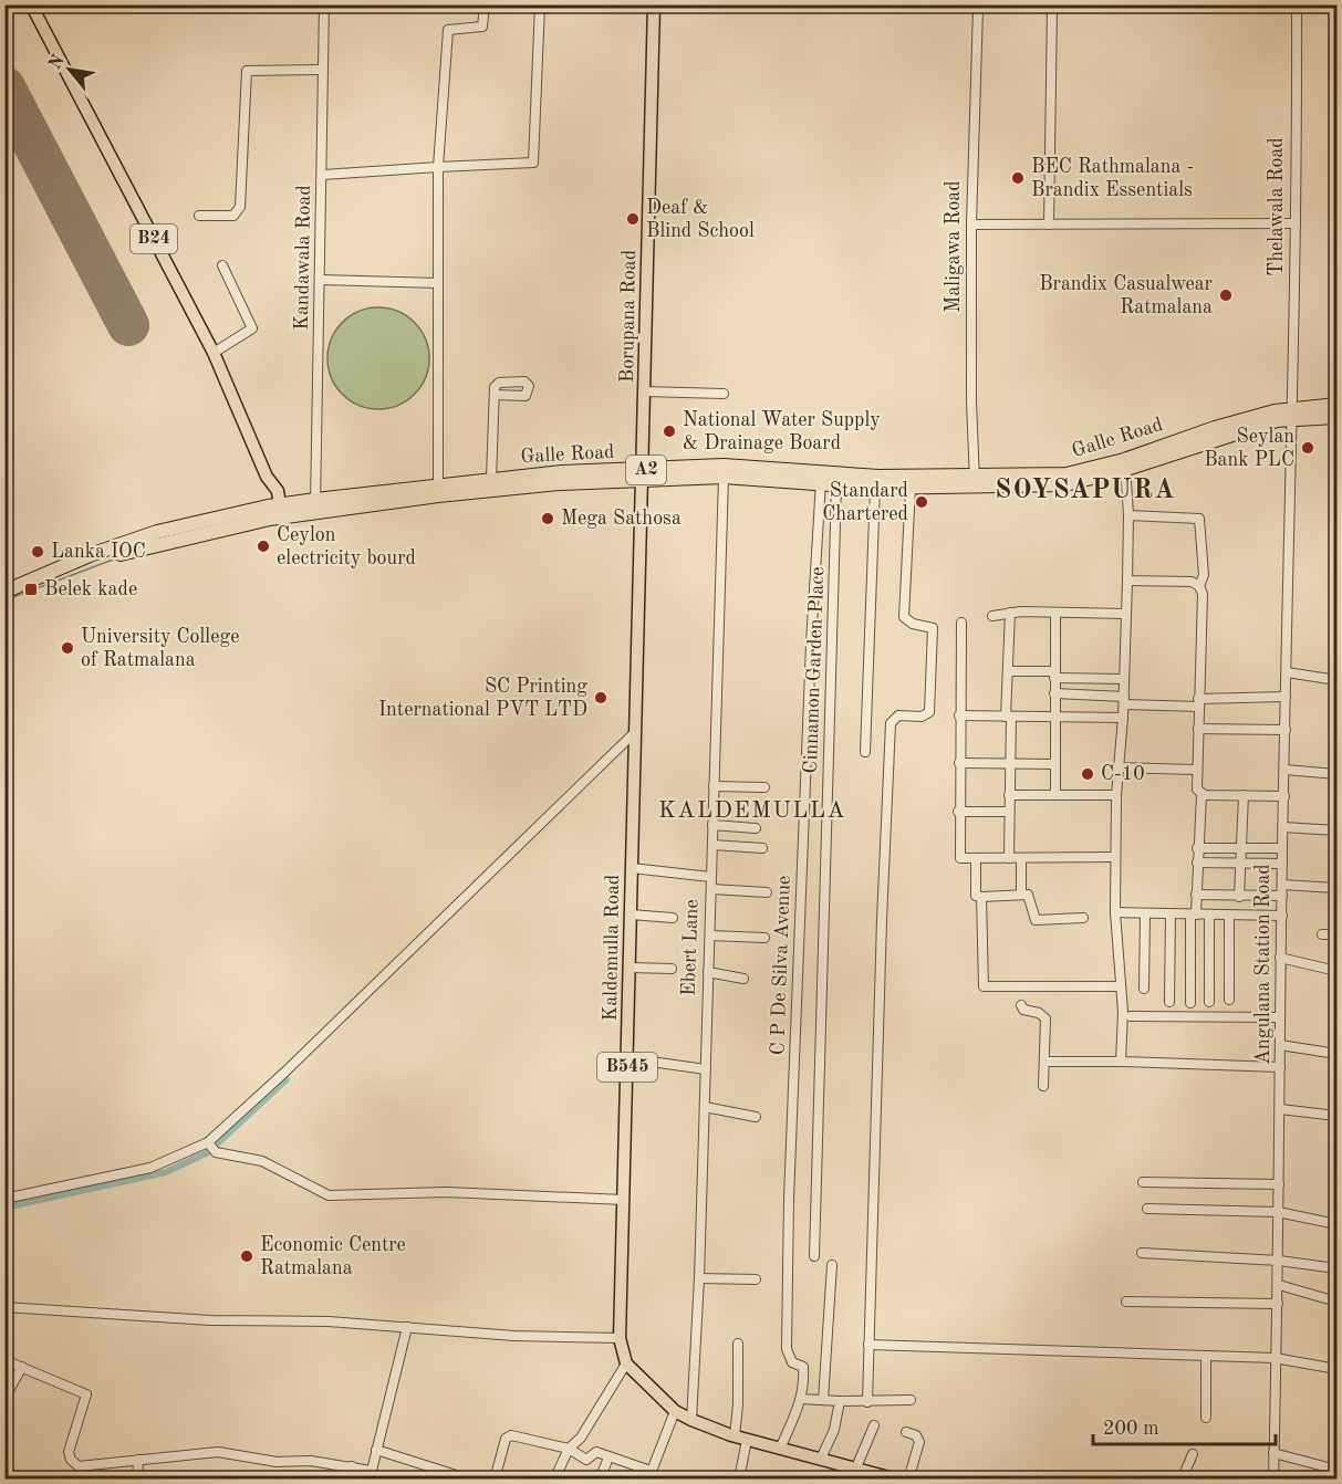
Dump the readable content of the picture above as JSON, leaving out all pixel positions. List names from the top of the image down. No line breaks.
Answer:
{"streets":{"highway":["Galle Road","A2"],"main road":["B24","Borupana Road","Kaldemulla Road","B545"],"street":["Thelawala Road","Maligawa Road","Kandawala Road","Cinnamon Garden Place","Ebert Lane","Angulana Station Road","C P De Silva Avenue"]},"crossings":[["Thelawala Road","Galle Road"],["Thelawala Road","Angulana Station Road"],["B24","Galle Road"],["Maligawa Road","Galle Road"],["Kandawala Road","Galle Road"],["Borupana Road","Galle Road"],["Borupana Road","Kaldemulla Road"],["Galle Road","Cinnamon Garden Place"],["Galle Road","Kaldemulla Road"],["Galle Road","Ebert Lane"],["Galle Road","Angulana Station Road"],["Galle Road","C P De Silva Avenue"]],"districts":["SOYSAPURA","KALDEMULLA"],"places":{"other":["BEC Rathmalana - Brandix Essentials","Deaf & Blind School","Brandix Casualwear Ratmalana","National Water Supply & Drainage Board","Seylan Bank PLC","Standard Chartered","Mega Sathosa","Ceylon electricity bourd","Lanka IOC","University College of Ratmalana","SC Printing International PVT LTD","C-10","Economic Centre Ratmalana"],"transit":["Belek kade"]},"scale_bar":"200 m","north":"top left"}
